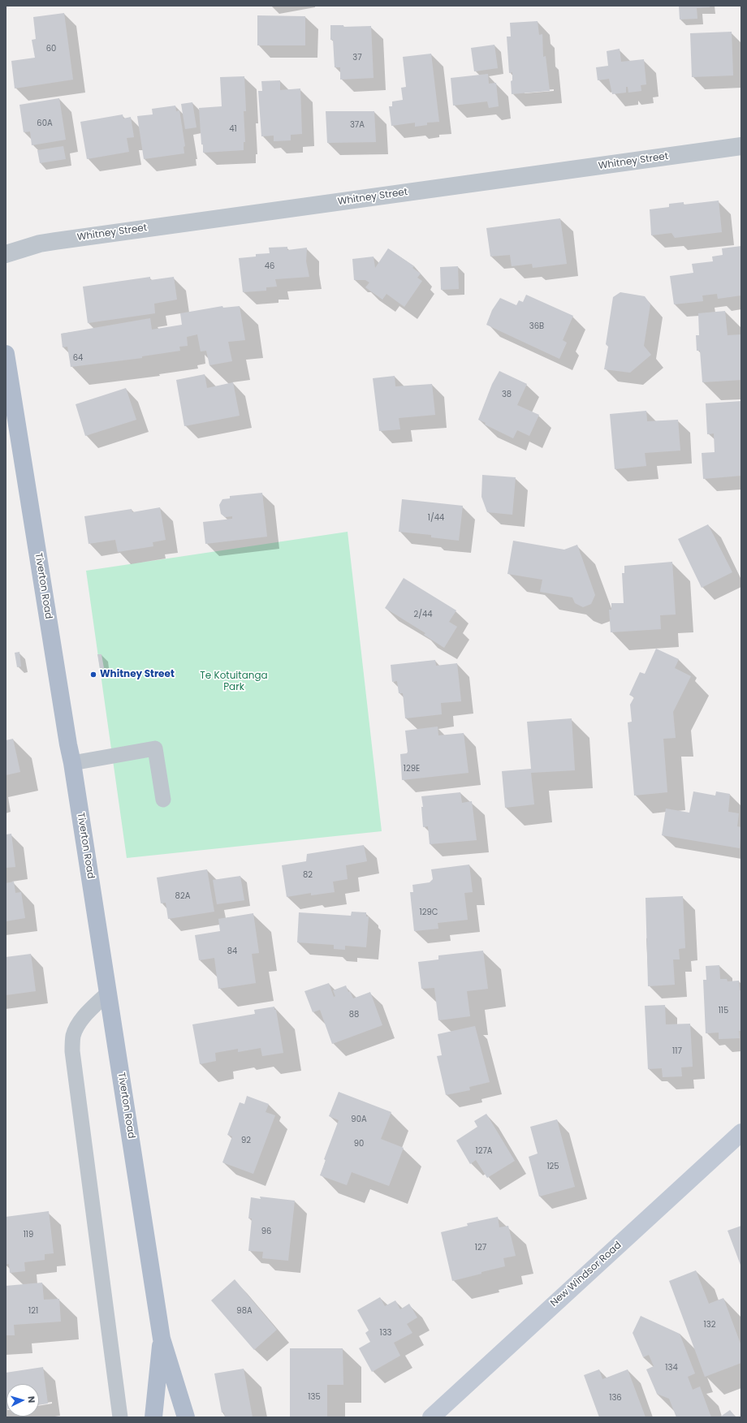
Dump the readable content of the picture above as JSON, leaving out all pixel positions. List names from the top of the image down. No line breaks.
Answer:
{"streets":{"main road":["Tiverton Road","New Windsor Road"],"street":["Whitney Street"]},"parks":["Te Kotuitanga Park"],"places":["Whitney Street"],"house_numbers":["60","37","60A","37A","41","46","36B","64","38","1/44","2/44","129E","82","82A","129C","84","115","88","117","90A","92","90","127A","125","96","119","127","121","98A","132","133","134","135","136"],"north":"right"}
